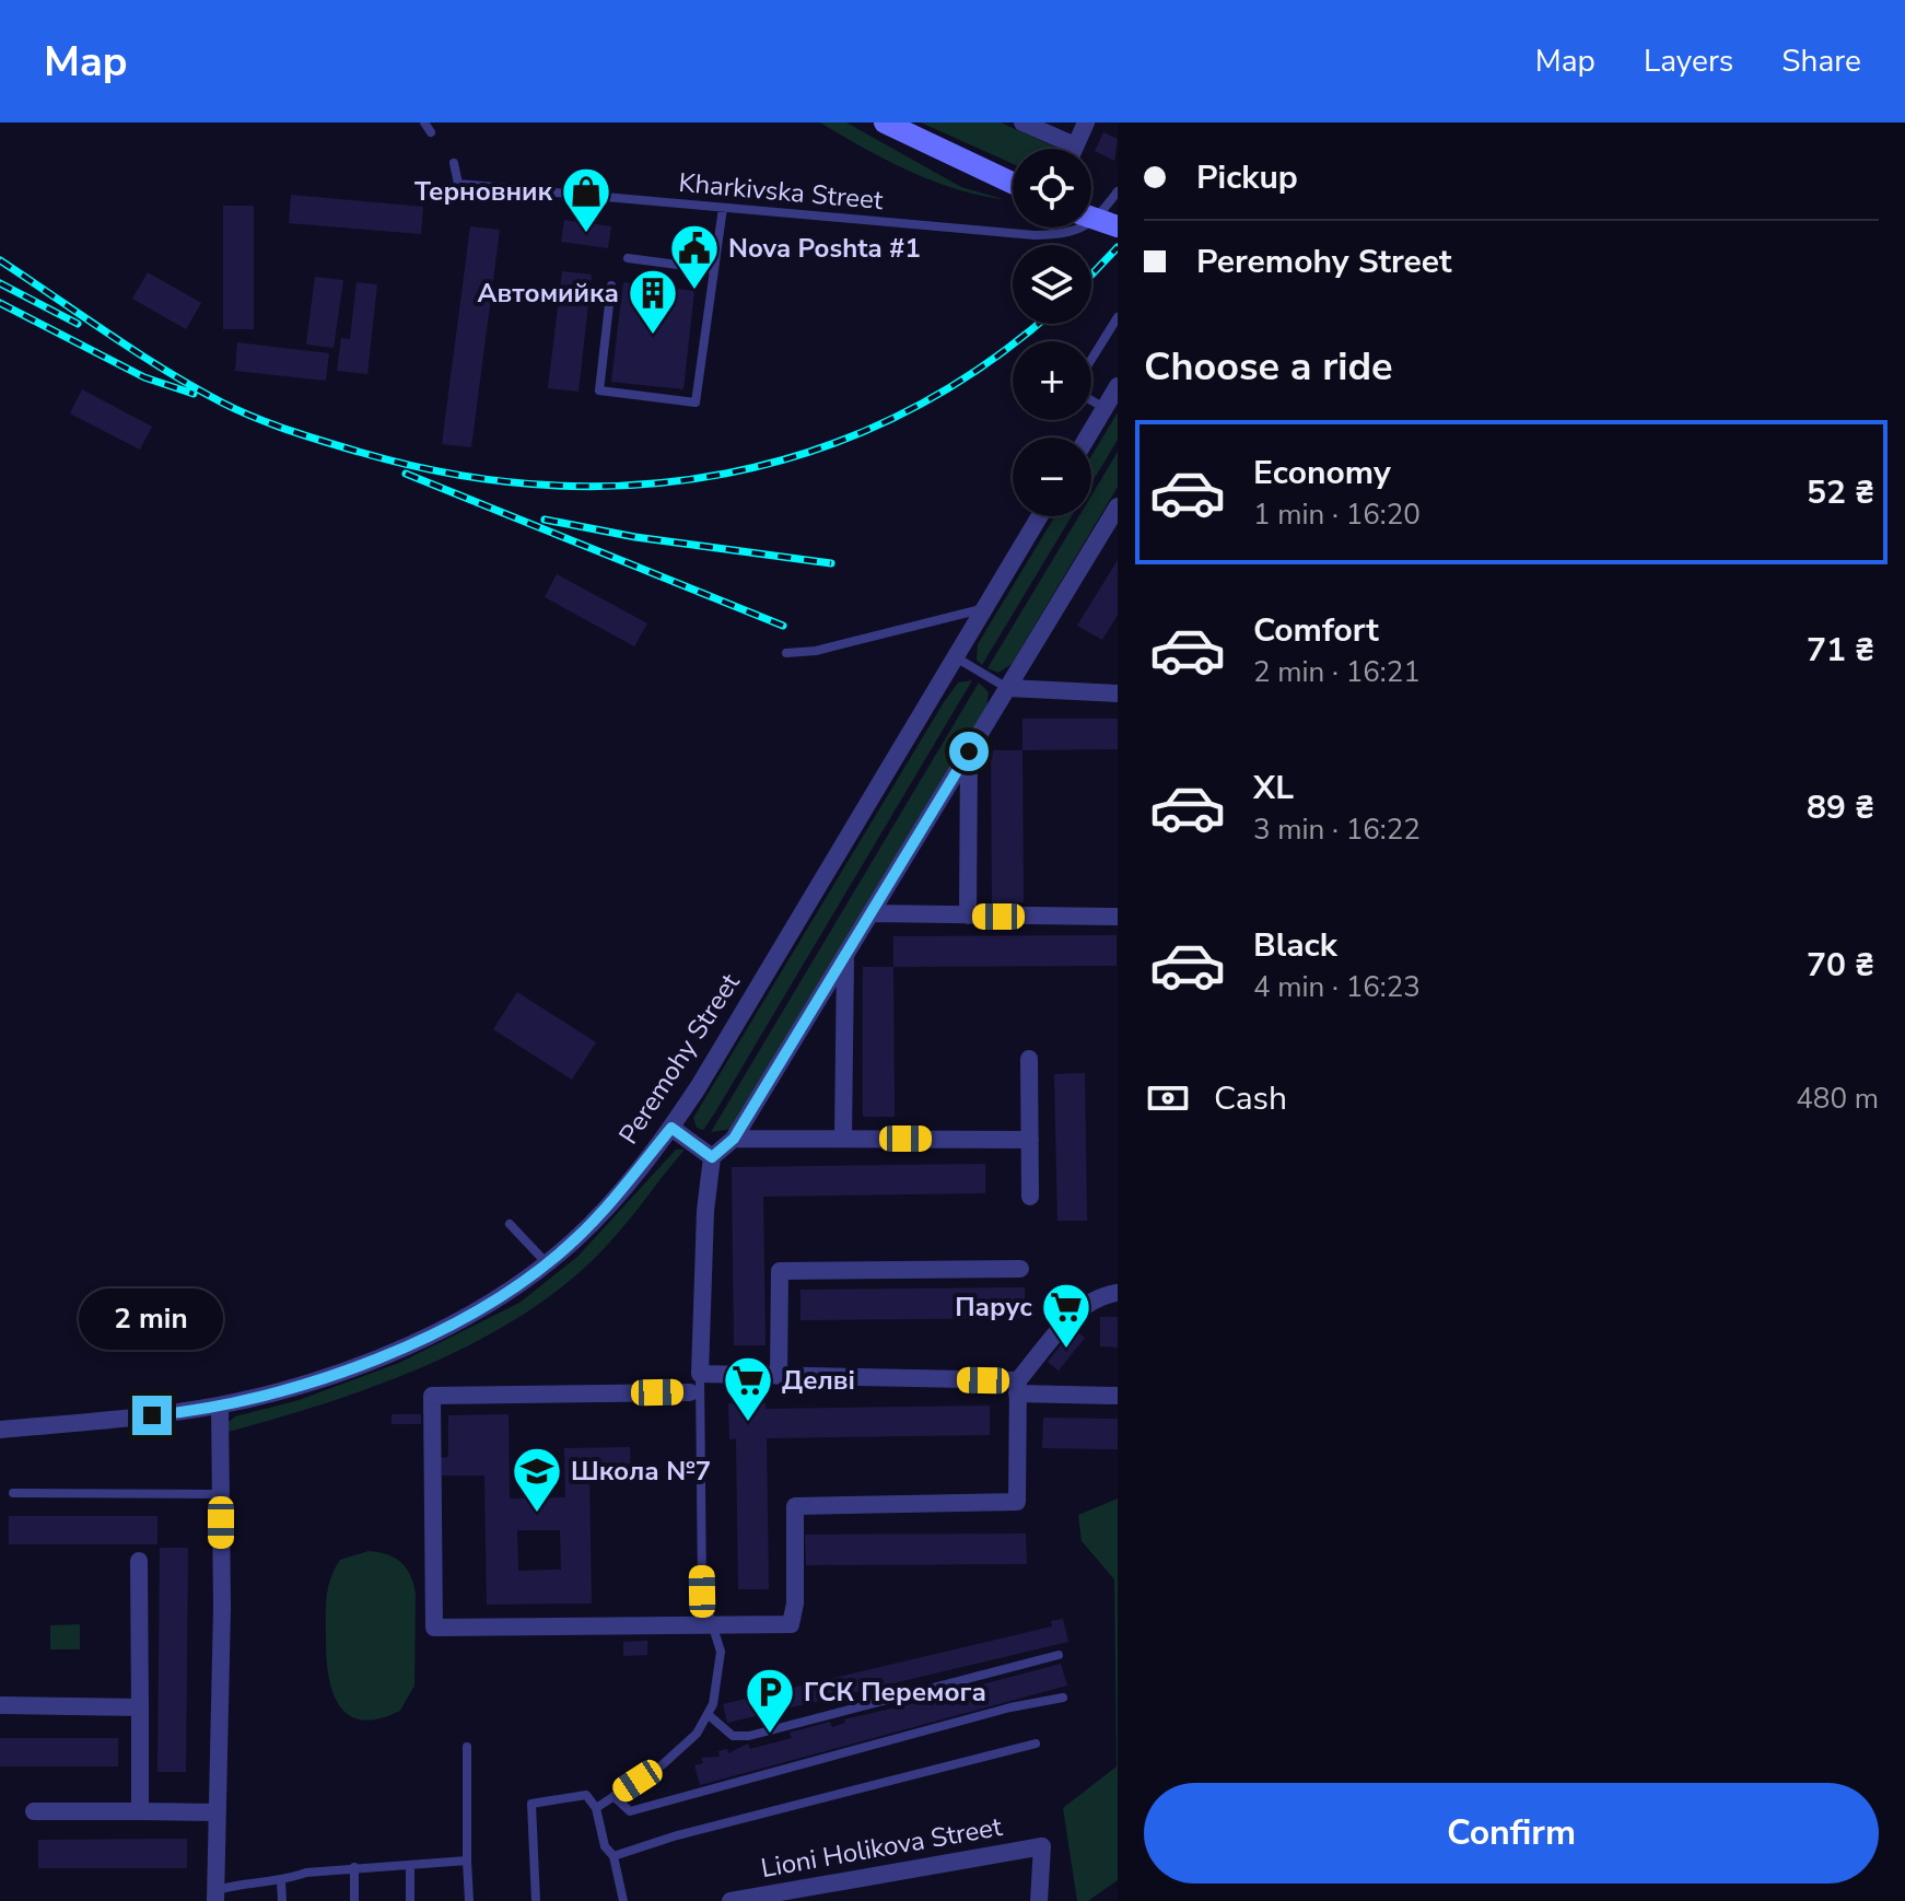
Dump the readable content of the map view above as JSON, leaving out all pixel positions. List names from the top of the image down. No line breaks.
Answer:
{"streets":{"street":["Peremohy Street","Lioni Holikova Street"],"lane":["Kharkivska Street"]},"places":{"shop":["Терновник"],"public building":["Nova Poshta #1"],"building":["Автомийка"],"supermarket":["Парус","Делві"],"school or university":["Школа №7"],"parking":["ГСК Перемога"]},"page":{"header":"Map","nav":["Map","Layers","Share"],"banner":["Pickup","Peremohy Street"],"map_buttons":["+","−"],"heading":"Choose a ride","list":[{"name":"Economy","note":"1 min · 16:20","value":"52 ₴"},{"name":"Comfort","note":"2 min · 16:21","value":"71 ₴"},{"name":"XL","note":"3 min · 16:22","value":"89 ₴"},{"name":"Black","note":"4 min · 16:23","value":"70 ₴"}],"pay":["Cash","480 m"],"bubble":"2 min","buttons":"Confirm"}}
